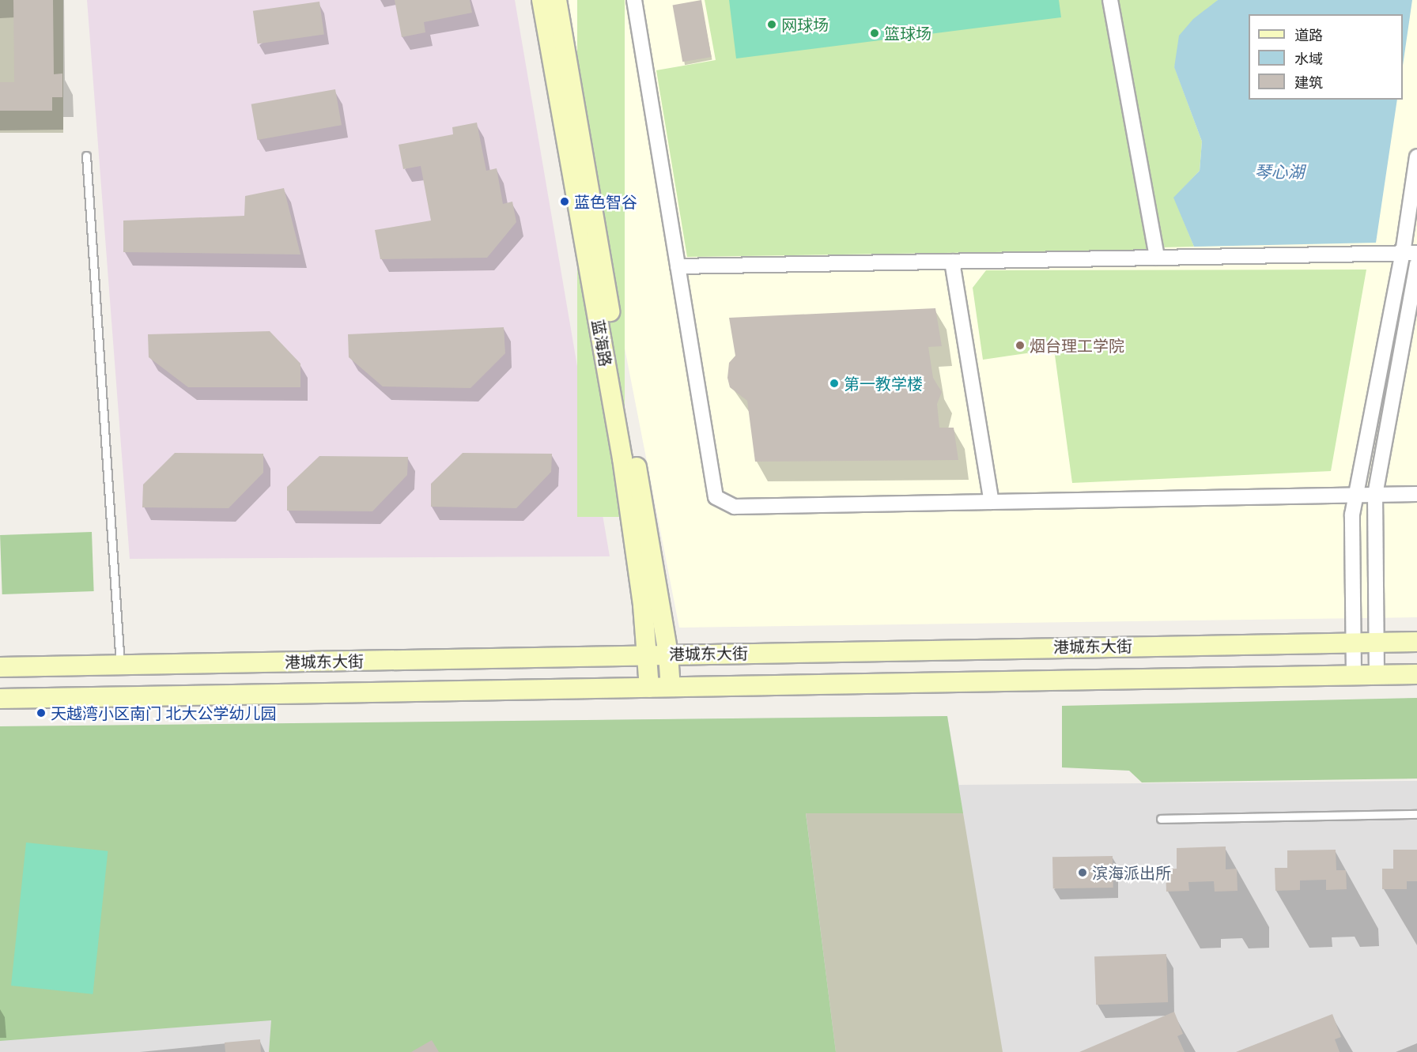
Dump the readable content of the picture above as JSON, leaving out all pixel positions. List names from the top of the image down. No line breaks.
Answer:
{"streets":{"main road":["蓝海路","港城东大街"]},"crossings":[["蓝海路","港城东大街"]],"water":["琴心湖"],"places":["网球场","篮球场","蓝色智谷","烟台理工学院","第一教学楼","天越湾小区南门 北大公学幼儿园","滨海派出所"],"legend":["道路","水域","建筑"]}
